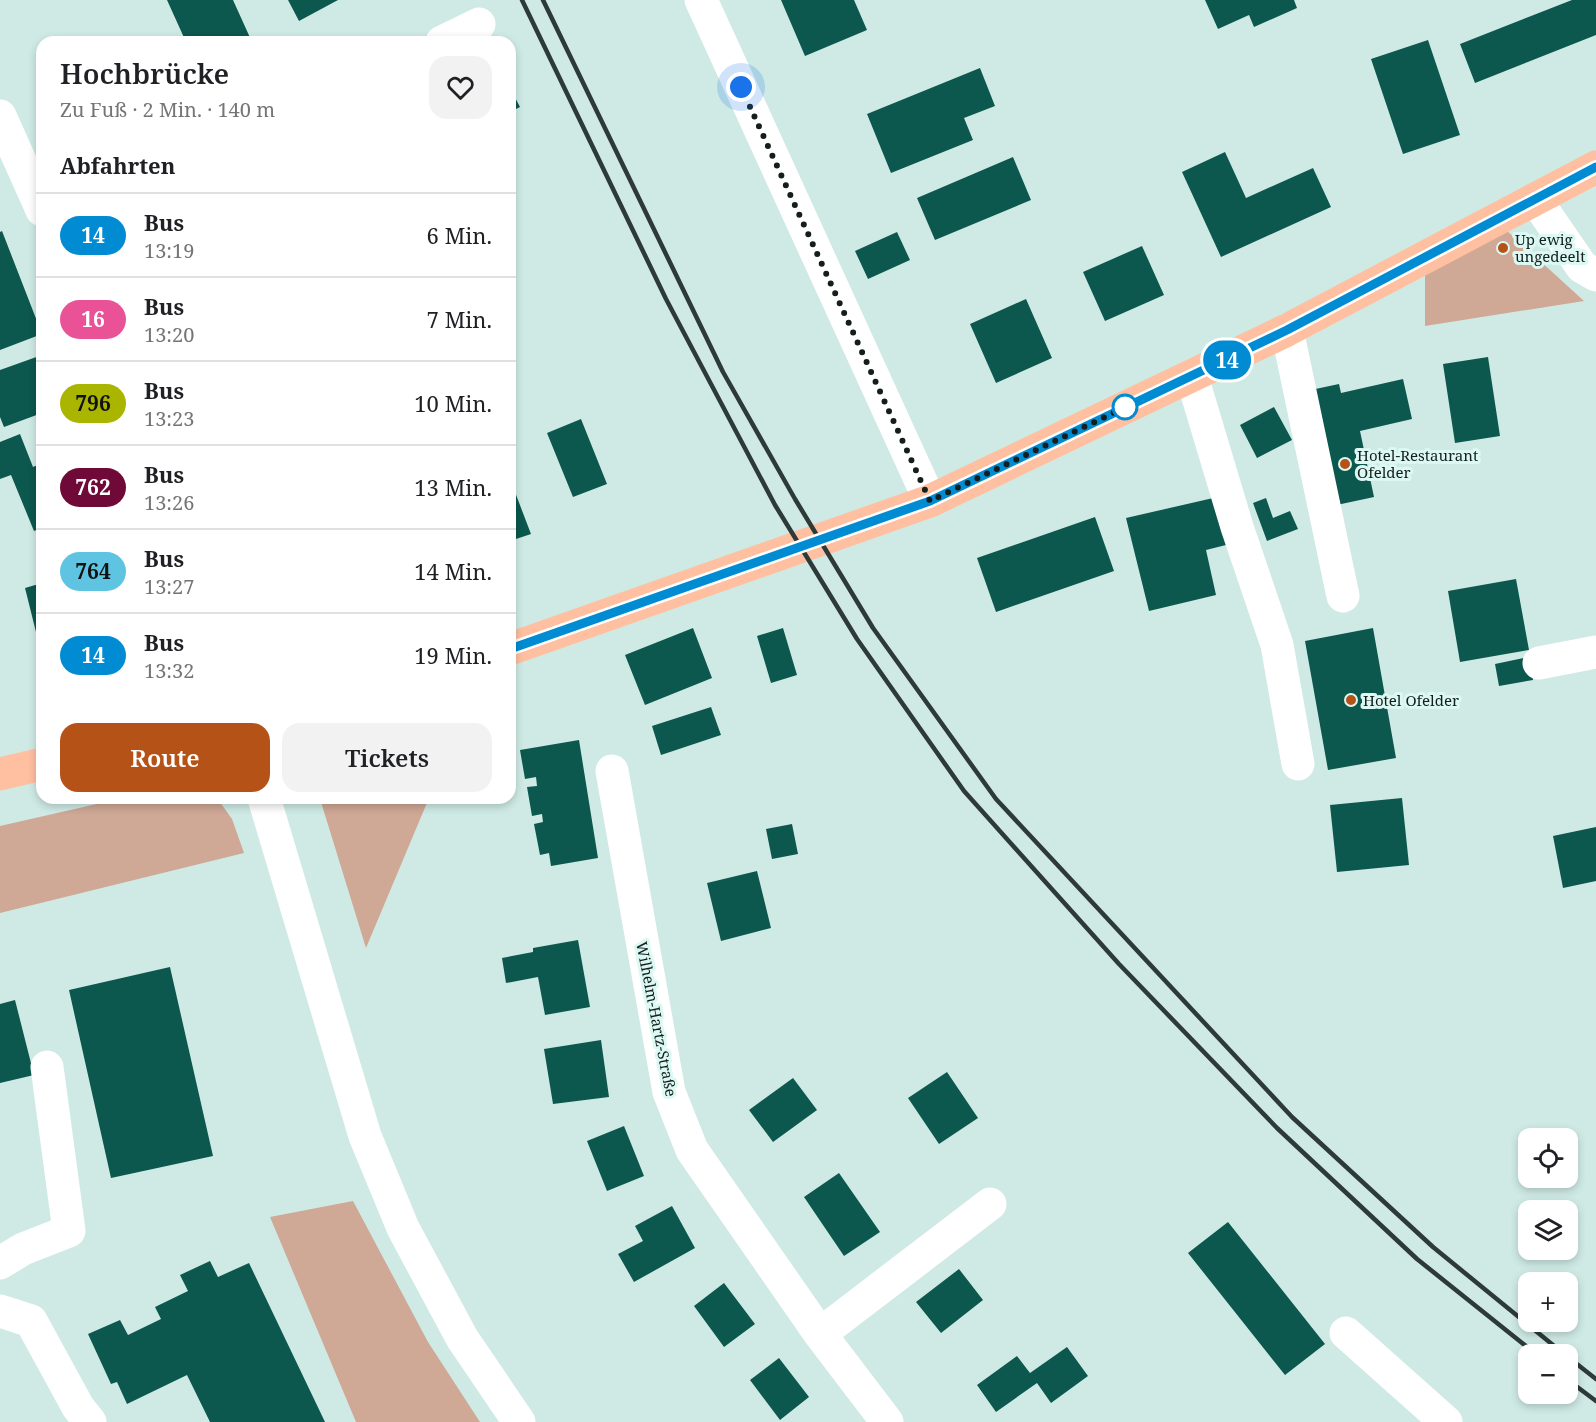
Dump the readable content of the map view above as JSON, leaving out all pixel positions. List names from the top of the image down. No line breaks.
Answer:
{"streets":{"street":["Wilhelm-Hartz-Straße"]},"places":["Up ewig ungedeelt","Hotel-Restaurant Ofelder","Hotel Ofelder"],"lines":["bus line 14"],"page":{"on_map":"14","heading":[["Hochbrücke","Zu Fuß · 2 Min. · 140 m"],"Abfahrten"],"list":[{"mark":"14","name":"Bus","note":"13:19","value":"6 Min."},{"mark":"16","name":"Bus","note":"13:20","value":"7 Min."},{"mark":"796","name":"Bus","note":"13:23","value":"10 Min."},{"mark":"762","name":"Bus","note":"13:26","value":"13 Min."},{"mark":"764","name":"Bus","note":"13:27","value":"14 Min."},{"mark":"14","name":"Bus","note":"13:32","value":"19 Min."}],"buttons":["Route","Tickets"],"map_buttons":["+","−"]}}
